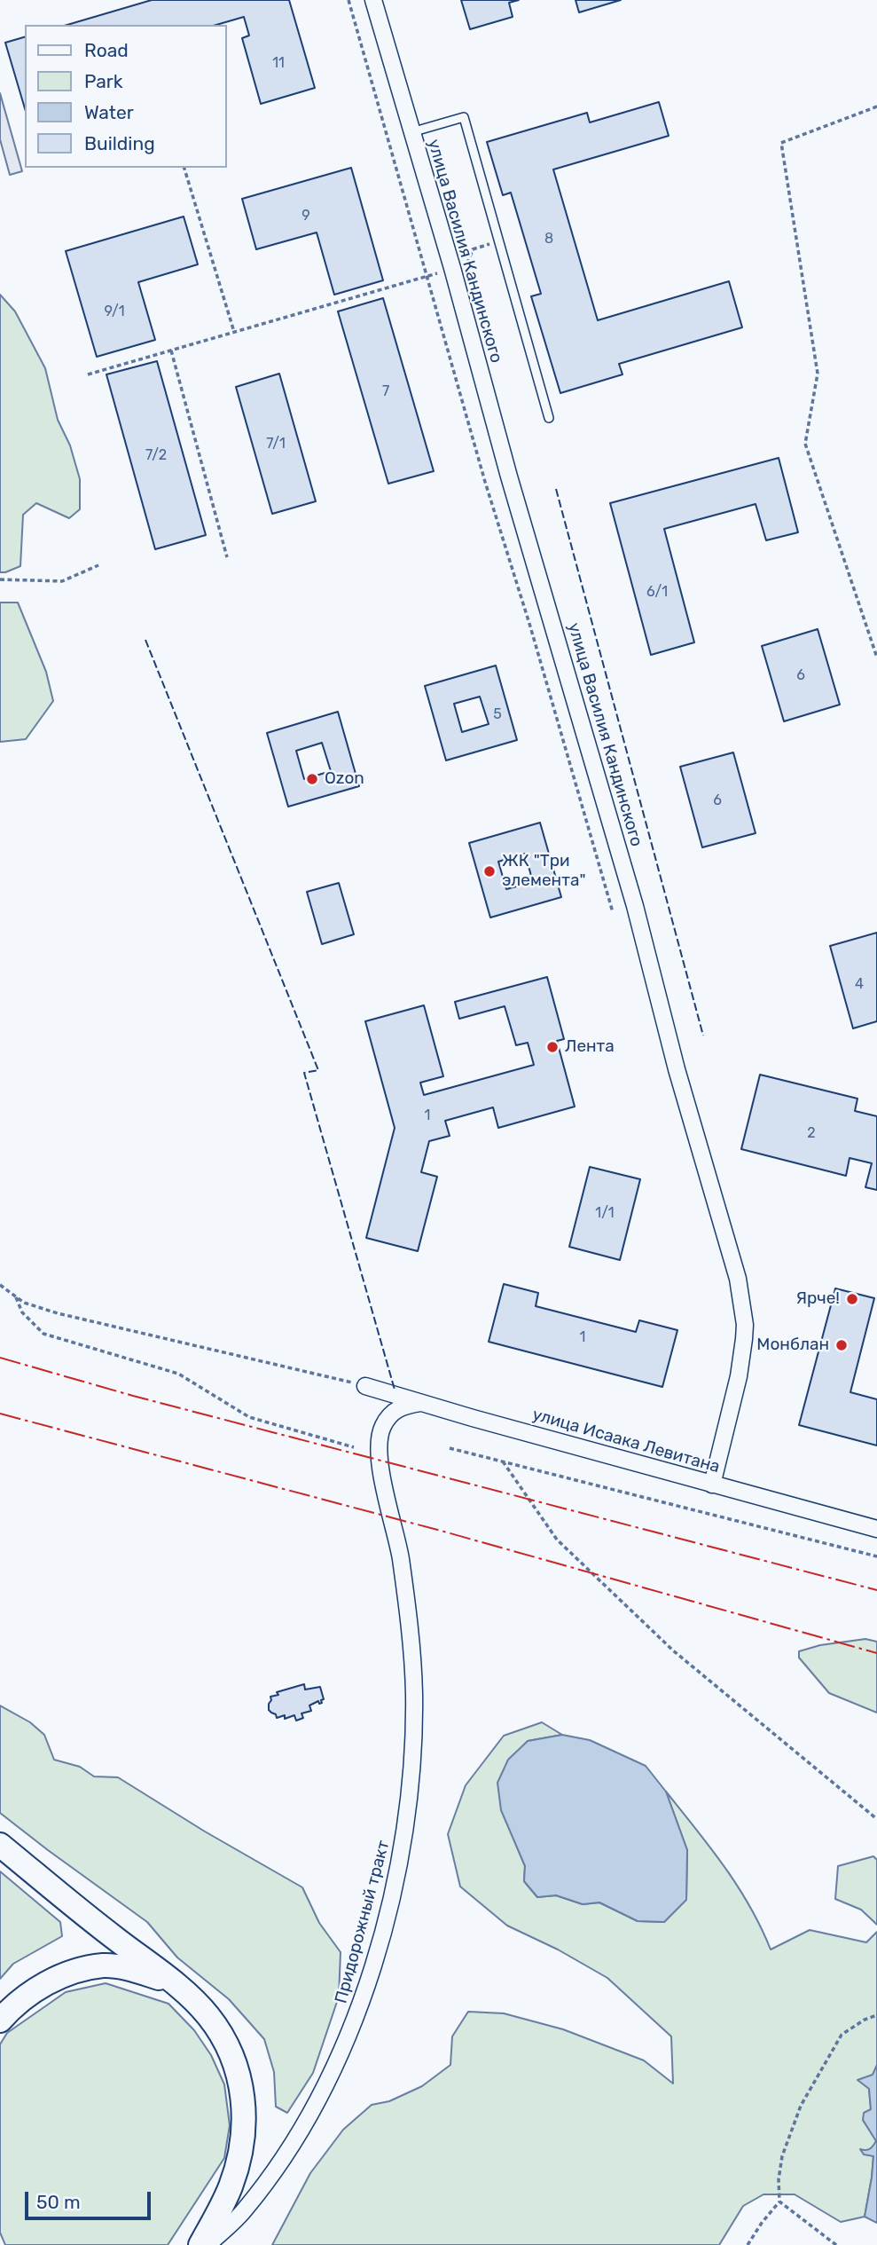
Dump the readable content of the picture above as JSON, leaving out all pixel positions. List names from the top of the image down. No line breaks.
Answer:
{"streets":{"street":["улица Василия Кандинского","улица Исаака Левитана","Придорожный тракт"]},"crossings":[["улица Василия Кандинского","улица Исаака Левитана"],["улица Исаака Левитана","Придорожный тракт"]],"places":["Ozon","ЖК \"Три элемента\"","Лента","Ярче!","Монблан"],"house_numbers":["11","9","8","9/1","7","7/1","7/2","6/1","6","5","6","4","1","2","1/1","1"],"legend":["Road","Park","Water","Building"],"scale_bar":"50 m"}
